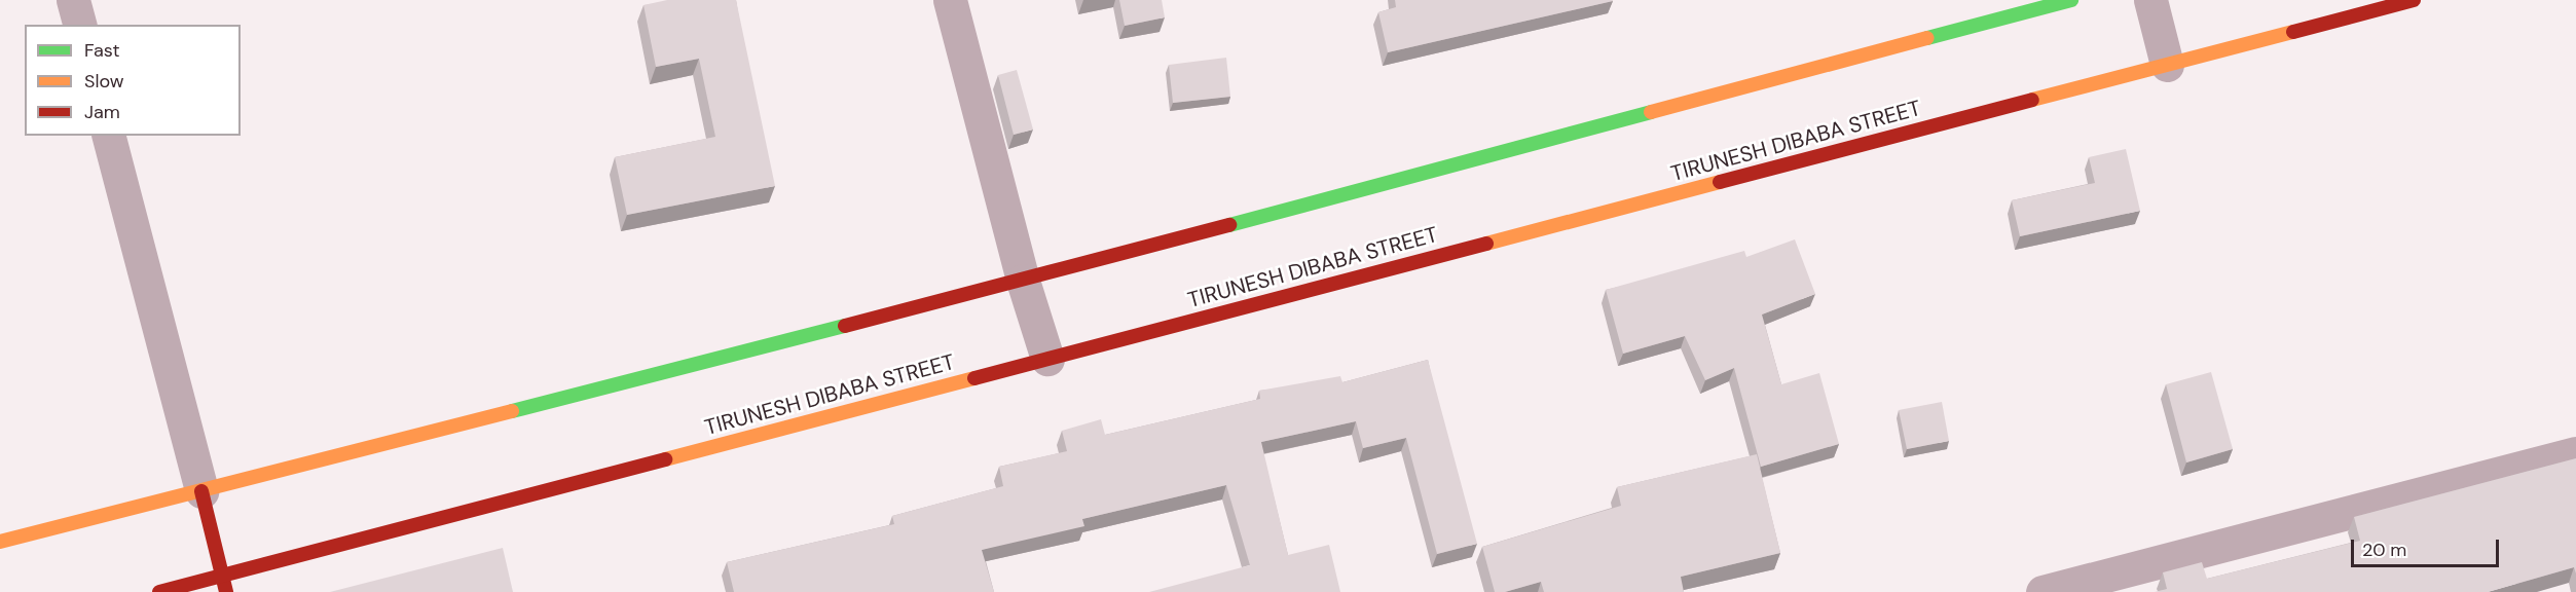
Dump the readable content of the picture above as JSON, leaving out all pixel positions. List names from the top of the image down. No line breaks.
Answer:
{"streets":{"street":["TIRUNESH DIBABA STREET"]},"legend":["Fast","Slow","Jam"],"scale_bar":"20 m"}
